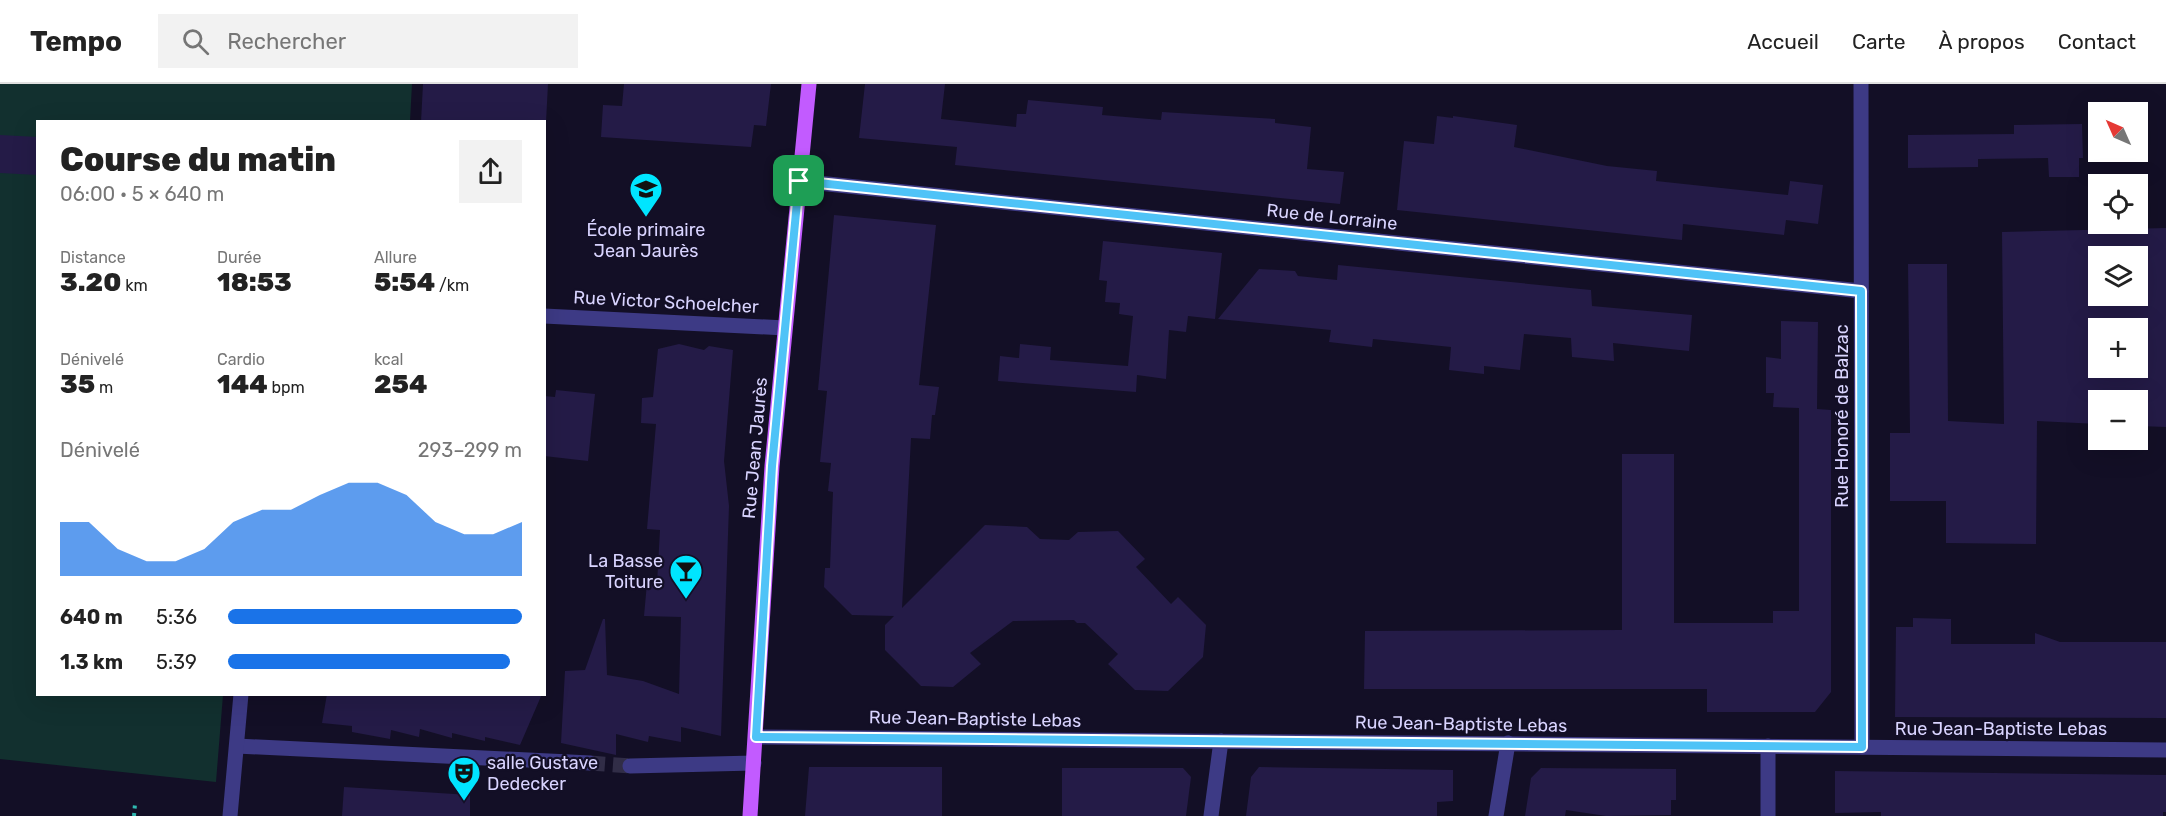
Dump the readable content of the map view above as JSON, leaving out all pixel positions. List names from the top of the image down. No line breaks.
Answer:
{"streets":{"main road":["Rue Jean Jaurès"],"street":["Rue de Lorraine","Rue Victor Schoelcher","Rue Honoré de Balzac","Rue Jean-Baptiste Lebas"]},"crossings":[["Rue de Lorraine","Rue Honoré de Balzac"],["Rue de Lorraine","Rue Jean Jaurès"],["Rue Victor Schoelcher","Rue Jean Jaurès"],["Rue Honoré de Balzac","Rue Jean-Baptiste Lebas"],["Rue Jean Jaurès","Rue Jean-Baptiste Lebas"]],"places":{"school or university":["École primaire Jean Jaurès"],"bar":["La Basse Toiture"],"theatre":["salle Gustave Dedecker"]},"north":"top left","page":{"header":"Tempo","search":"Rechercher","nav":["Accueil","Carte","À propos","Contact"],"map_buttons":["+","−"],"heading":["Course du matin","06:00 · 5 × 640 m"],"stats":[["Distance","3.20 km"],["Durée","18:53"],["Allure","5:54 /km"],["Dénivelé","35 m"],["Cardio","144 bpm"],["kcal","254"]],"chart":["Dénivelé","293–299 m"],"list":[{"name":"640 m","note":"5:36"},{"name":"1.3 km","note":"5:39"}]}}
